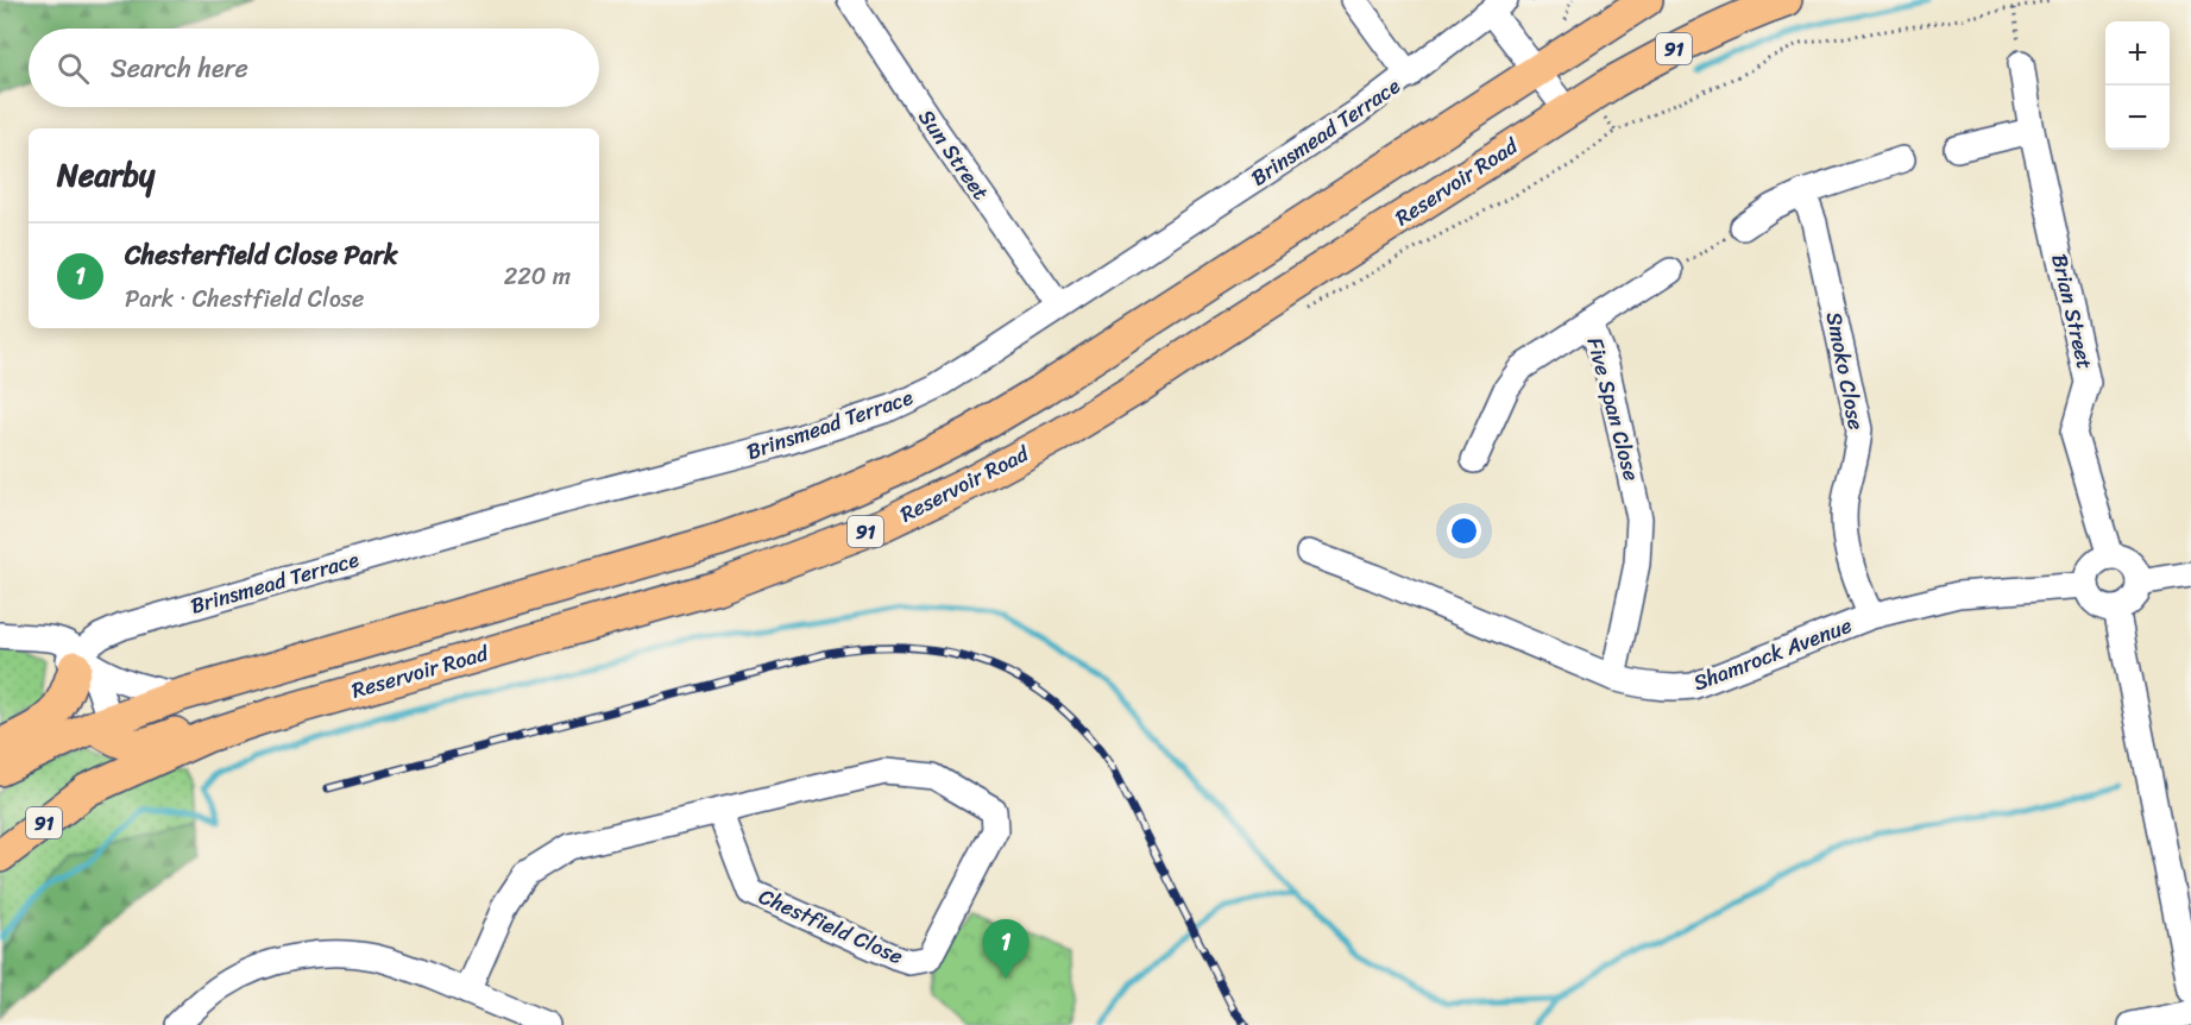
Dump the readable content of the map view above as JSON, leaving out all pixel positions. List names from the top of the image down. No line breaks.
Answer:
{"streets":{"main road":["91","Reservoir Road"],"street":["Brinsmead Terrace","Sun Street","Brian Street","Smoko Close","Five Span Close","Shamrock Avenue","Chestfield Close"]},"crossings":[["Brinsmead Terrace","Sun Street"],["Brian Street","Shamrock Avenue"],["Smoko Close","Shamrock Avenue"],["Five Span Close","Shamrock Avenue"]],"page":{"map_buttons":["+","−"],"search":"Search here","heading":"Nearby","list":[{"mark":"1","name":"Chesterfield Close Park","note":"Park · Chestfield Close","value":"220 m"}],"pins":"1"}}
